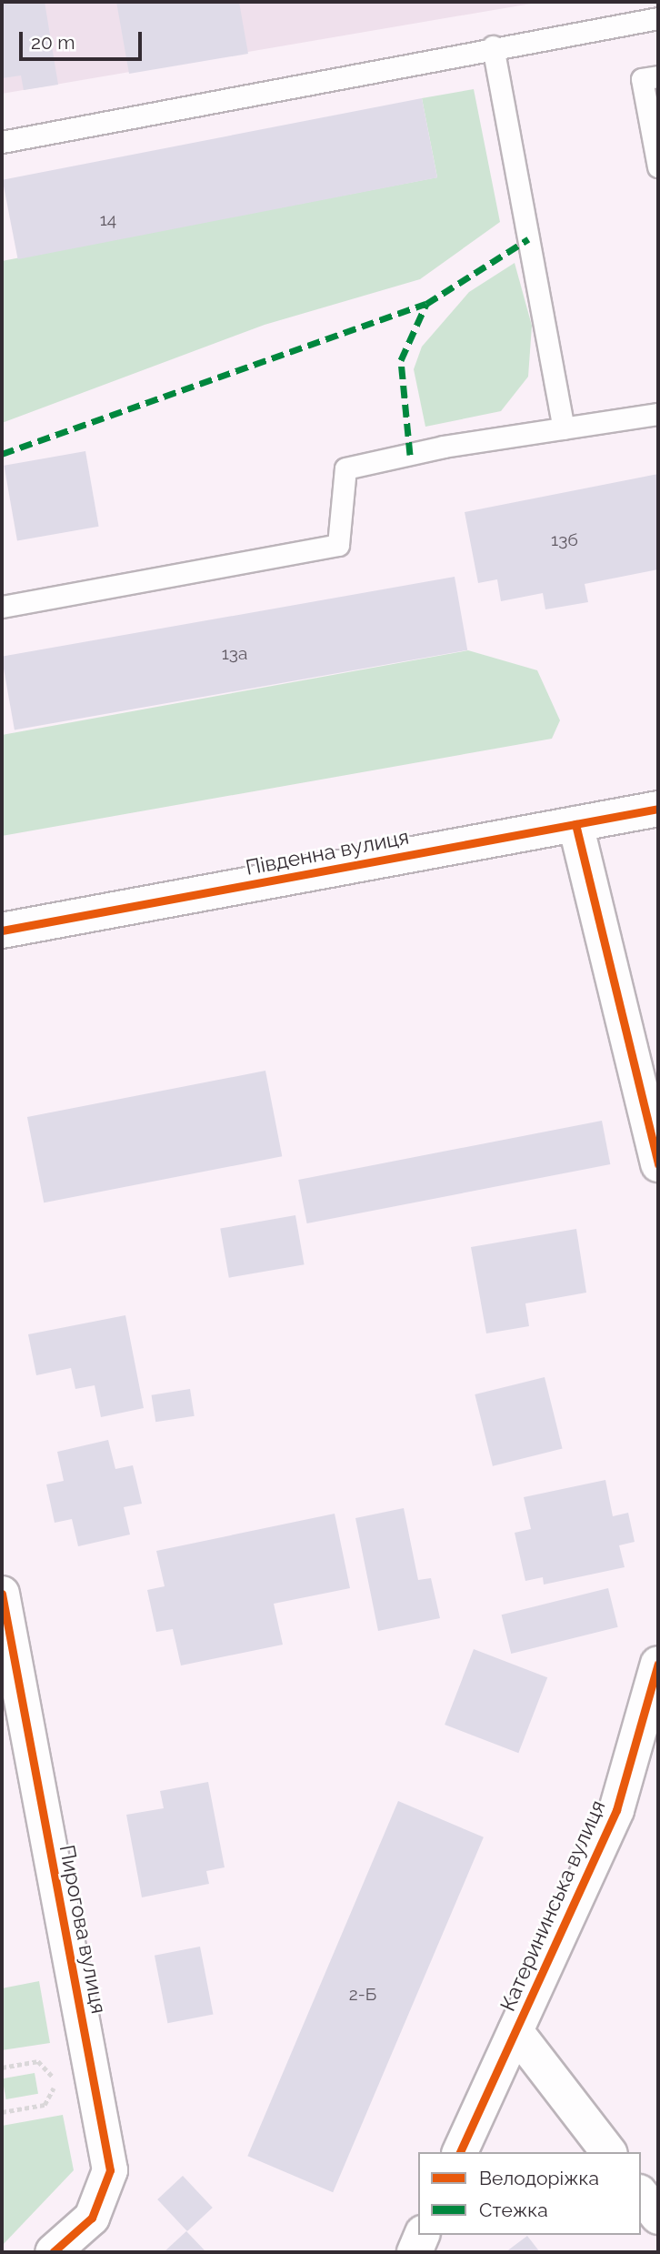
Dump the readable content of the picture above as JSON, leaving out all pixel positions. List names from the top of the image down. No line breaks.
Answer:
{"streets":{"street":["Південна вулиця","Катерининська вулиця","Пирогова вулиця"]},"house_numbers":["14","13б","13а","2-Б"],"legend":["Велодоріжка","Стежка"],"scale_bar":"20 m"}
